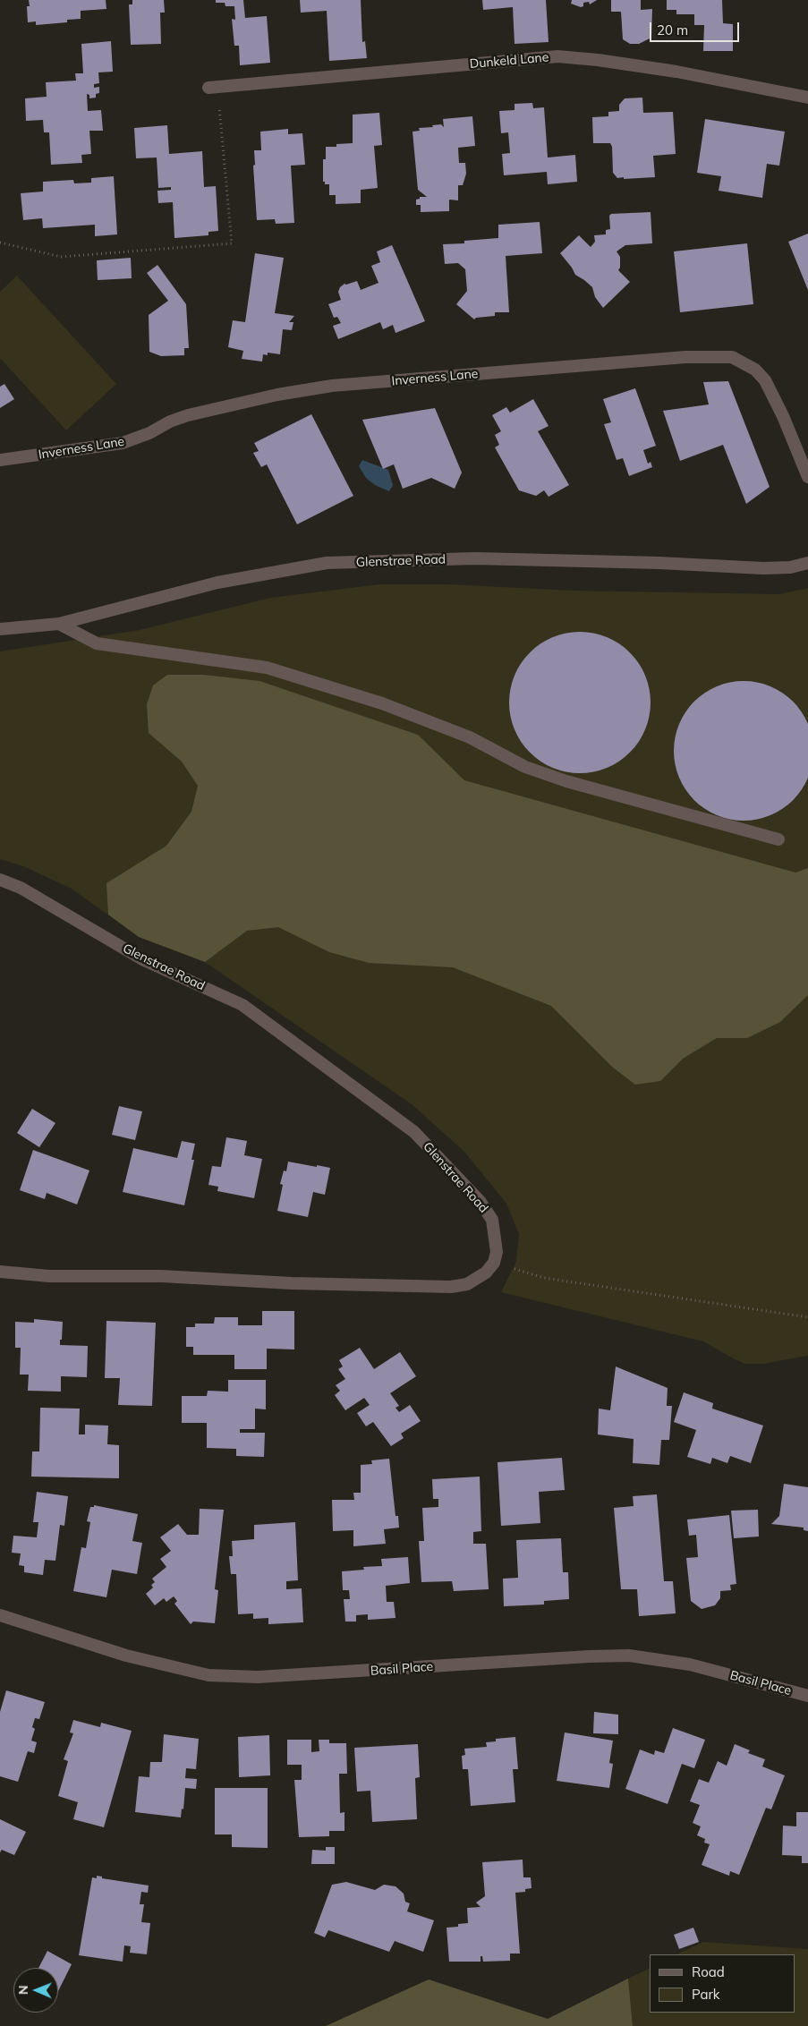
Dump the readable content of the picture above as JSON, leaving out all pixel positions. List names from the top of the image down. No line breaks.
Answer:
{"streets":{"street":["Dunkeld Lane","Inverness Lane","Glenstrae Road","Basil Place"]},"legend":["Road","Park"],"scale_bar":"20 m","north":"left"}
